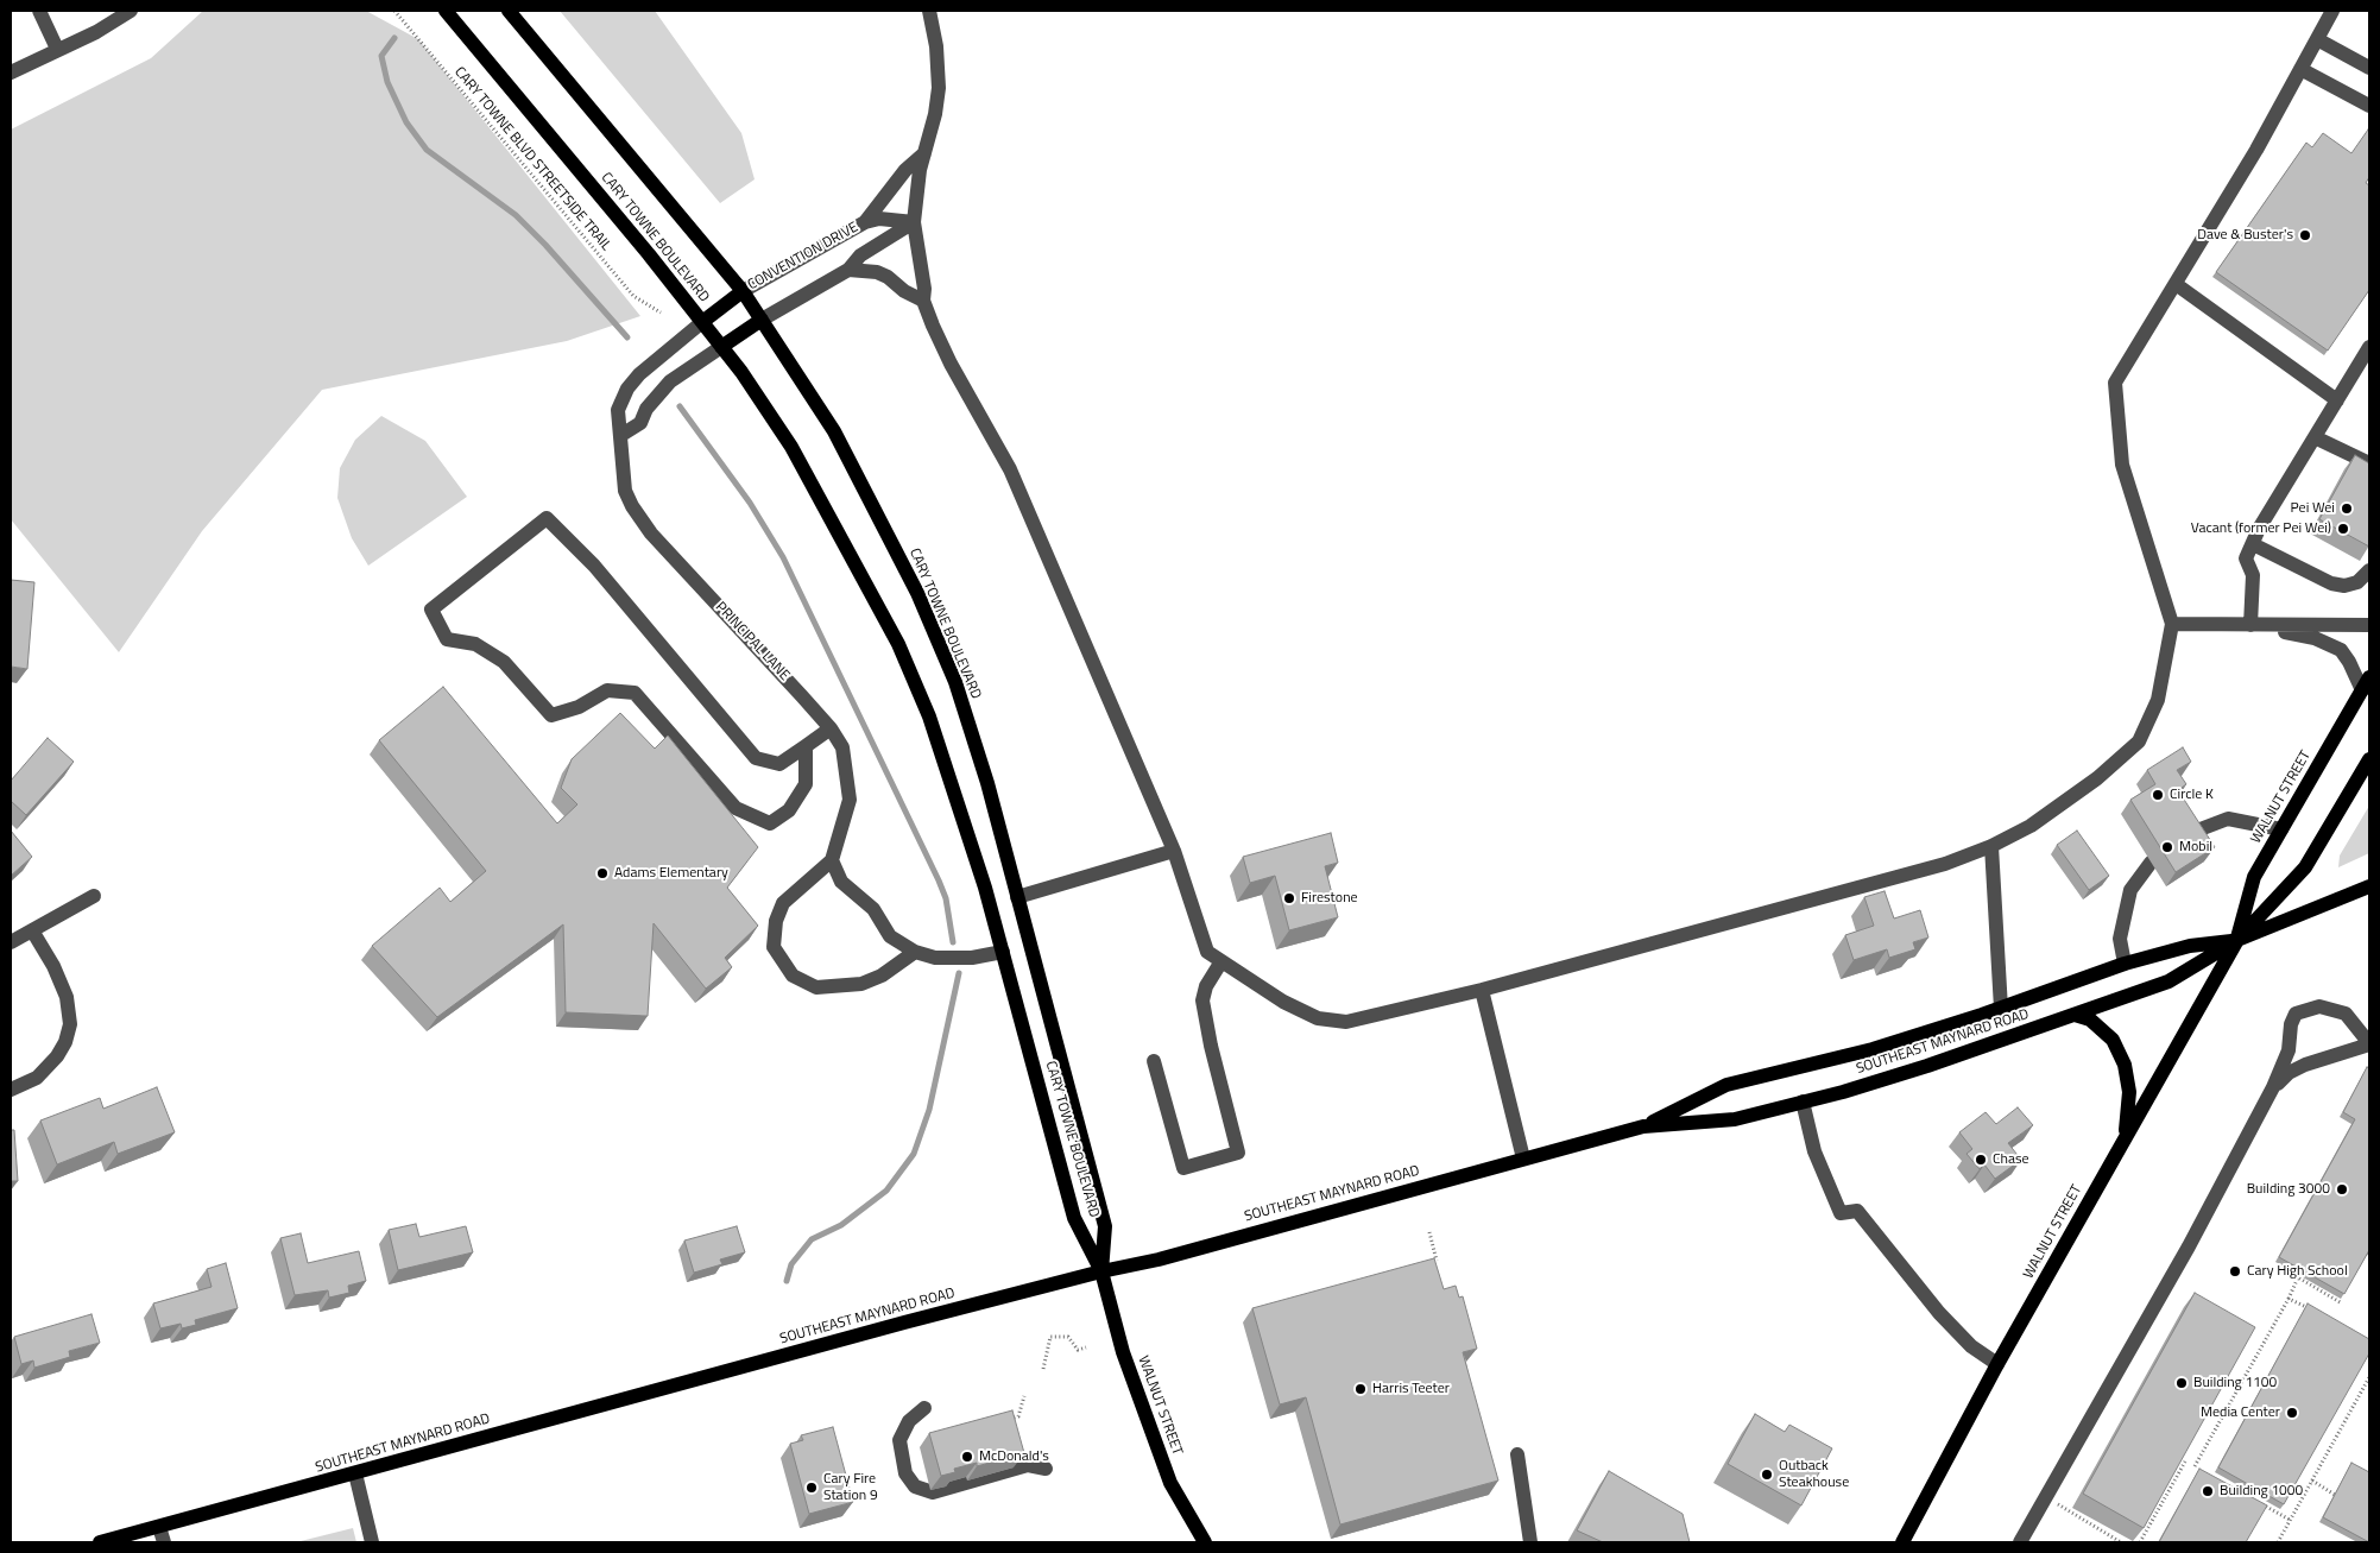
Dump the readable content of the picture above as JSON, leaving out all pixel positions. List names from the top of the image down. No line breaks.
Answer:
{"streets":{"main road":["CARY TOWNE BOULEVARD","WALNUT STREET","SOUTHEAST MAYNARD ROAD"],"street":["CONVENTION DRIVE","PRINCIPAL LANE"],"path":["CARY TOWNE BLVD STREETSIDE TRAIL"]},"crossings":[["CARY TOWNE BOULEVARD","CONVENTION DRIVE"],["CARY TOWNE BOULEVARD","PRINCIPAL LANE"],["CARY TOWNE BOULEVARD","WALNUT STREET"],["CARY TOWNE BOULEVARD","SOUTHEAST MAYNARD ROAD"],["WALNUT STREET","SOUTHEAST MAYNARD ROAD"]],"places":["Dave & Buster's","Pei Wei","Vacant (former Pei Wei)","Circle K","Mobil","Adams Elementary","Firestone","Chase","Building 3000","Cary High School","Building 1100","Harris Teeter","Media Center","McDonald's","Outback Steakhouse","Cary Fire Station 9","Building 1000"]}
